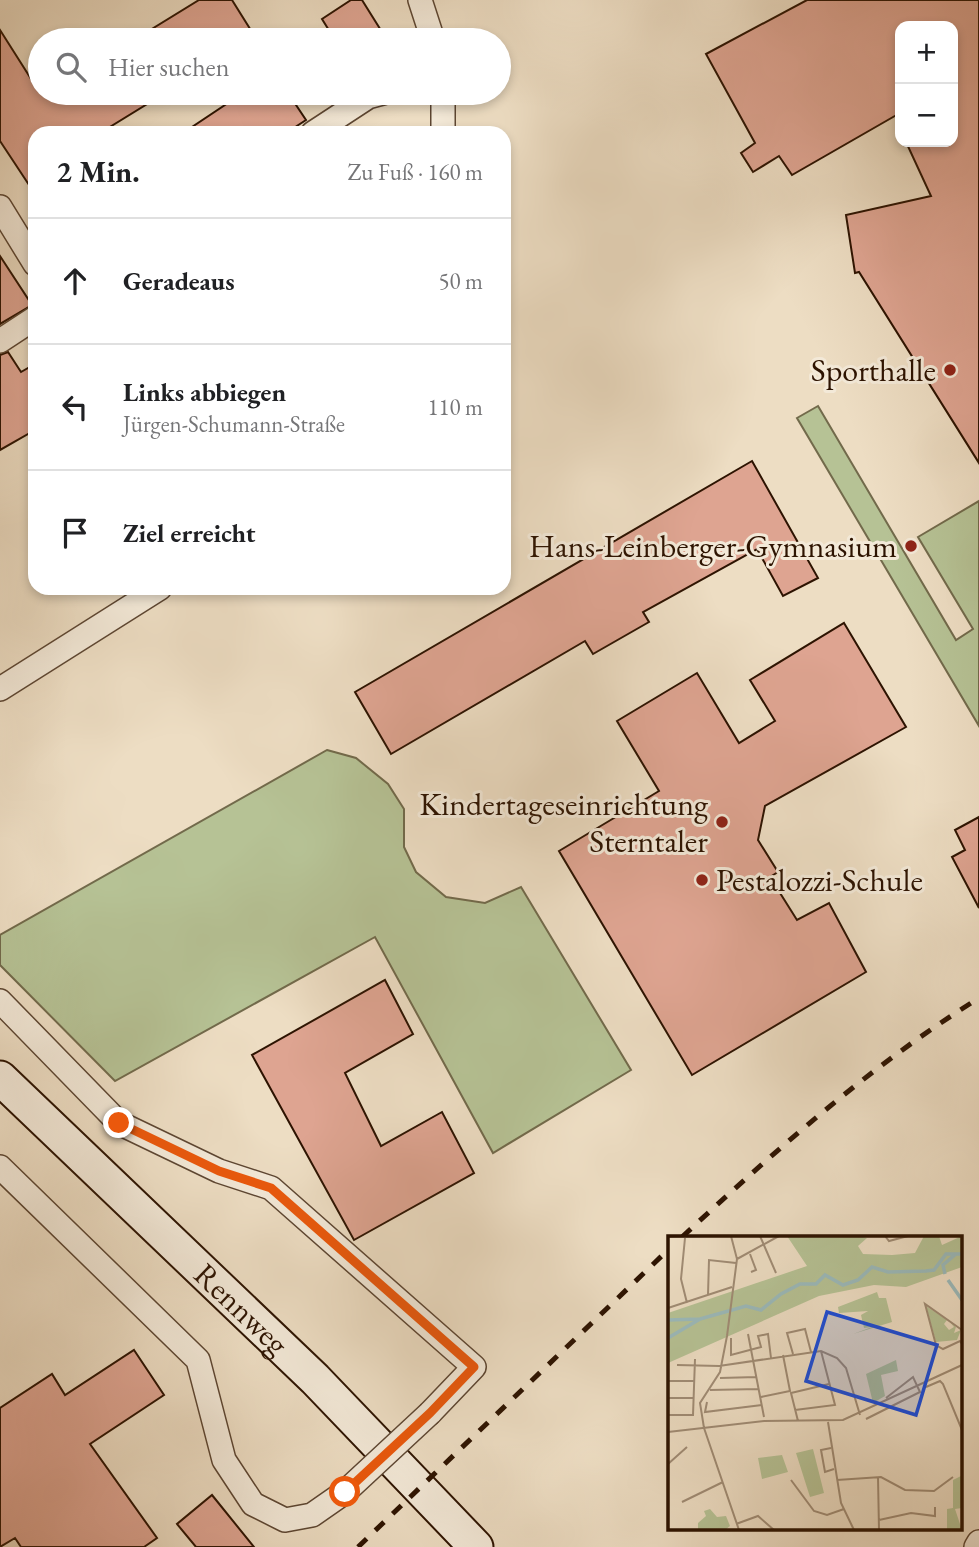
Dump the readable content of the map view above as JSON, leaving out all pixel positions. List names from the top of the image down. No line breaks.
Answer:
{"streets":{"main road":["Rennweg"]},"places":["Sporthalle","Hans-Leinberger-Gymnasium","Kindertageseinrichtung Sterntaler","Pestalozzi-Schule"],"page":{"map_buttons":["+","−"],"search":"Hier suchen","heading":["2 Min.","Zu Fuß · 160 m"],"list":[["Geradeaus","50 m"],["Links abbiegen","Jürgen-Schumann-Straße","110 m"],"Ziel erreicht"]}}
